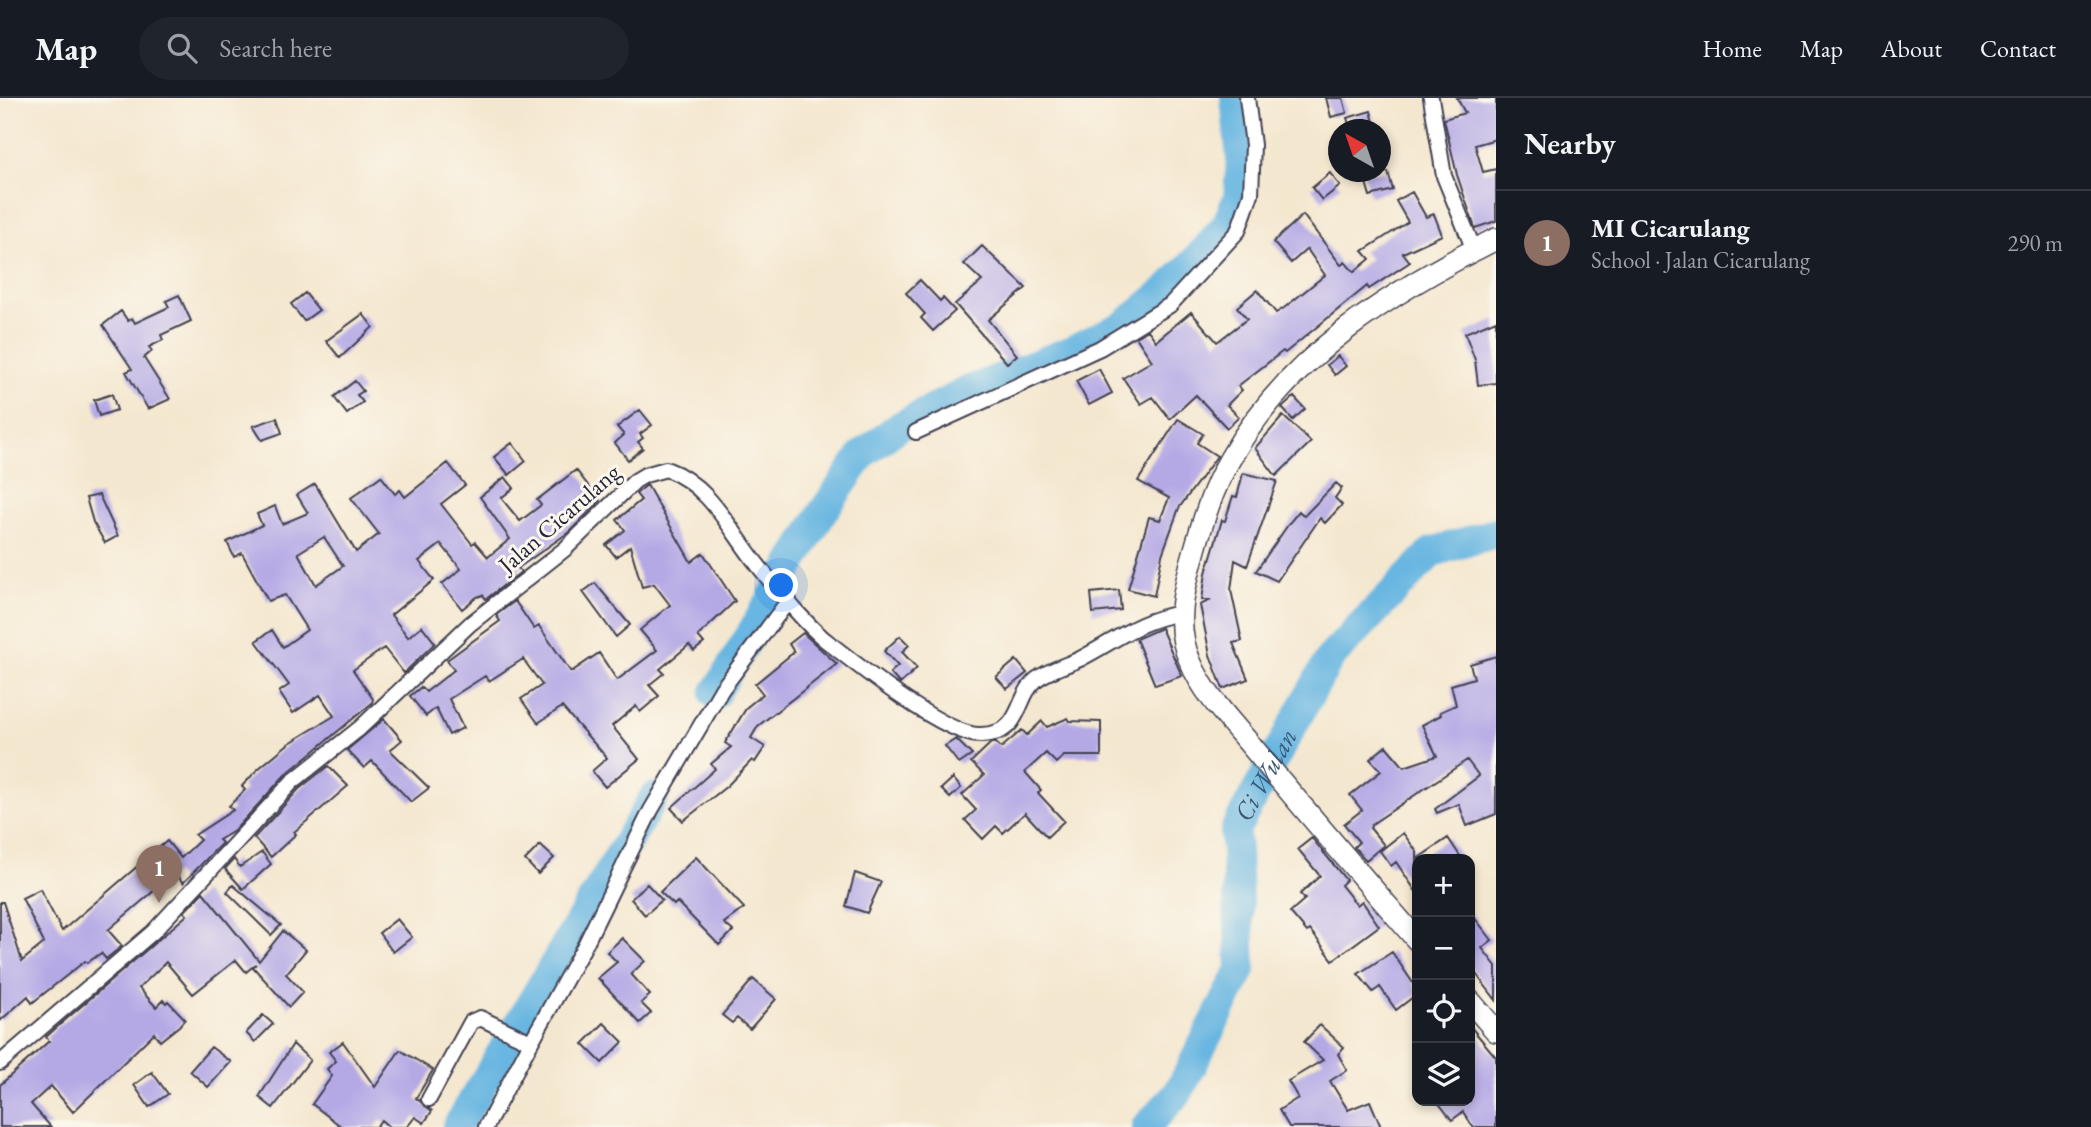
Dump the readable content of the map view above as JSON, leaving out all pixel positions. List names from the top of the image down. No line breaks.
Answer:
{"streets":{"street":["Jalan Cicarulang"]},"water":["Ci Wulan"],"north":"top left","page":{"header":"Map","search":"Search here","nav":["Home","Map","About","Contact"],"heading":"Nearby","list":[{"mark":"1","name":"MI Cicarulang","note":"School · Jalan Cicarulang","value":"290 m"}],"pins":"1","map_buttons":["+","−"]}}
